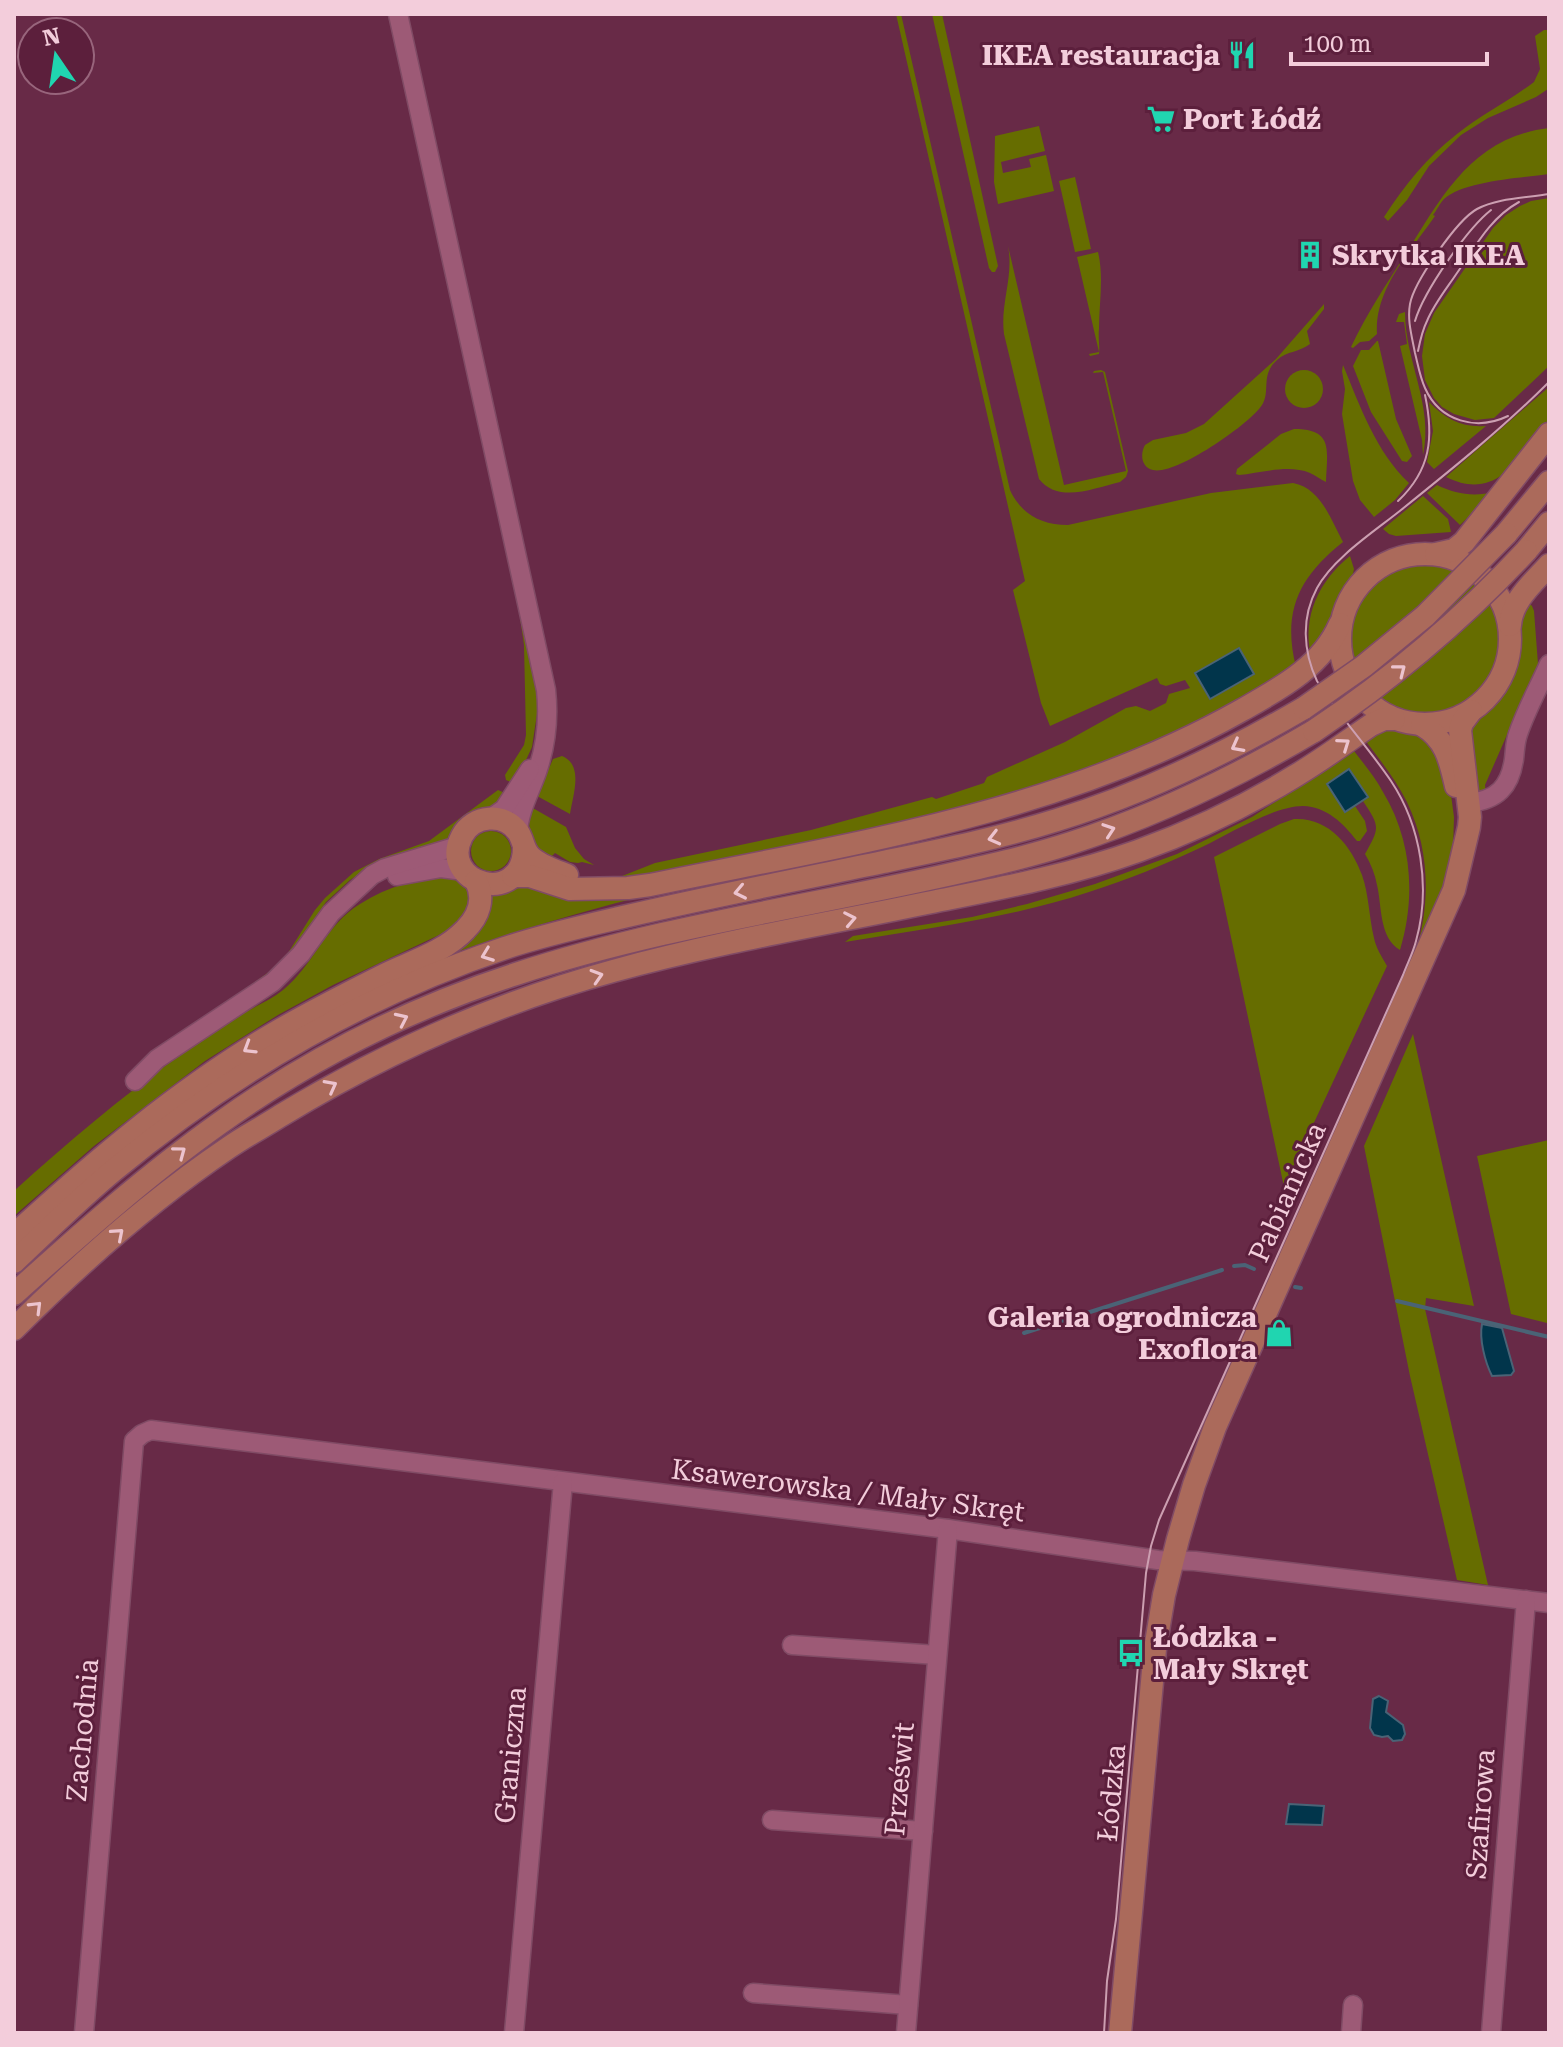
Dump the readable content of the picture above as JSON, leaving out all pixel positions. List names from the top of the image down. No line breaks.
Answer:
{"streets":{"main road":["Pabianicka","Łódzka"],"street":["Ksawerowska / Mały Skręt","Zachodnia","Graniczna","Prześwit","Szafirowa"]},"crossings":[["Pabianicka","Ksawerowska / Mały Skręt"],["Pabianicka","Łódzka"],["Ksawerowska / Mały Skręt","Zachodnia"],["Ksawerowska / Mały Skręt","Graniczna"],["Ksawerowska / Mały Skręt","Prześwit"],["Ksawerowska / Mały Skręt","Łódzka"],["Ksawerowska / Mały Skręt","Szafirowa"]],"places":{"restaurant":["IKEA restauracja"],"supermarket":["Port Łódź"],"building":["Skrytka IKEA"],"shop":["Galeria ogrodnicza Exoflora"],"bus stop":["Łódzka - Mały Skręt"]},"scale_bar":"100 m","north":"top"}
